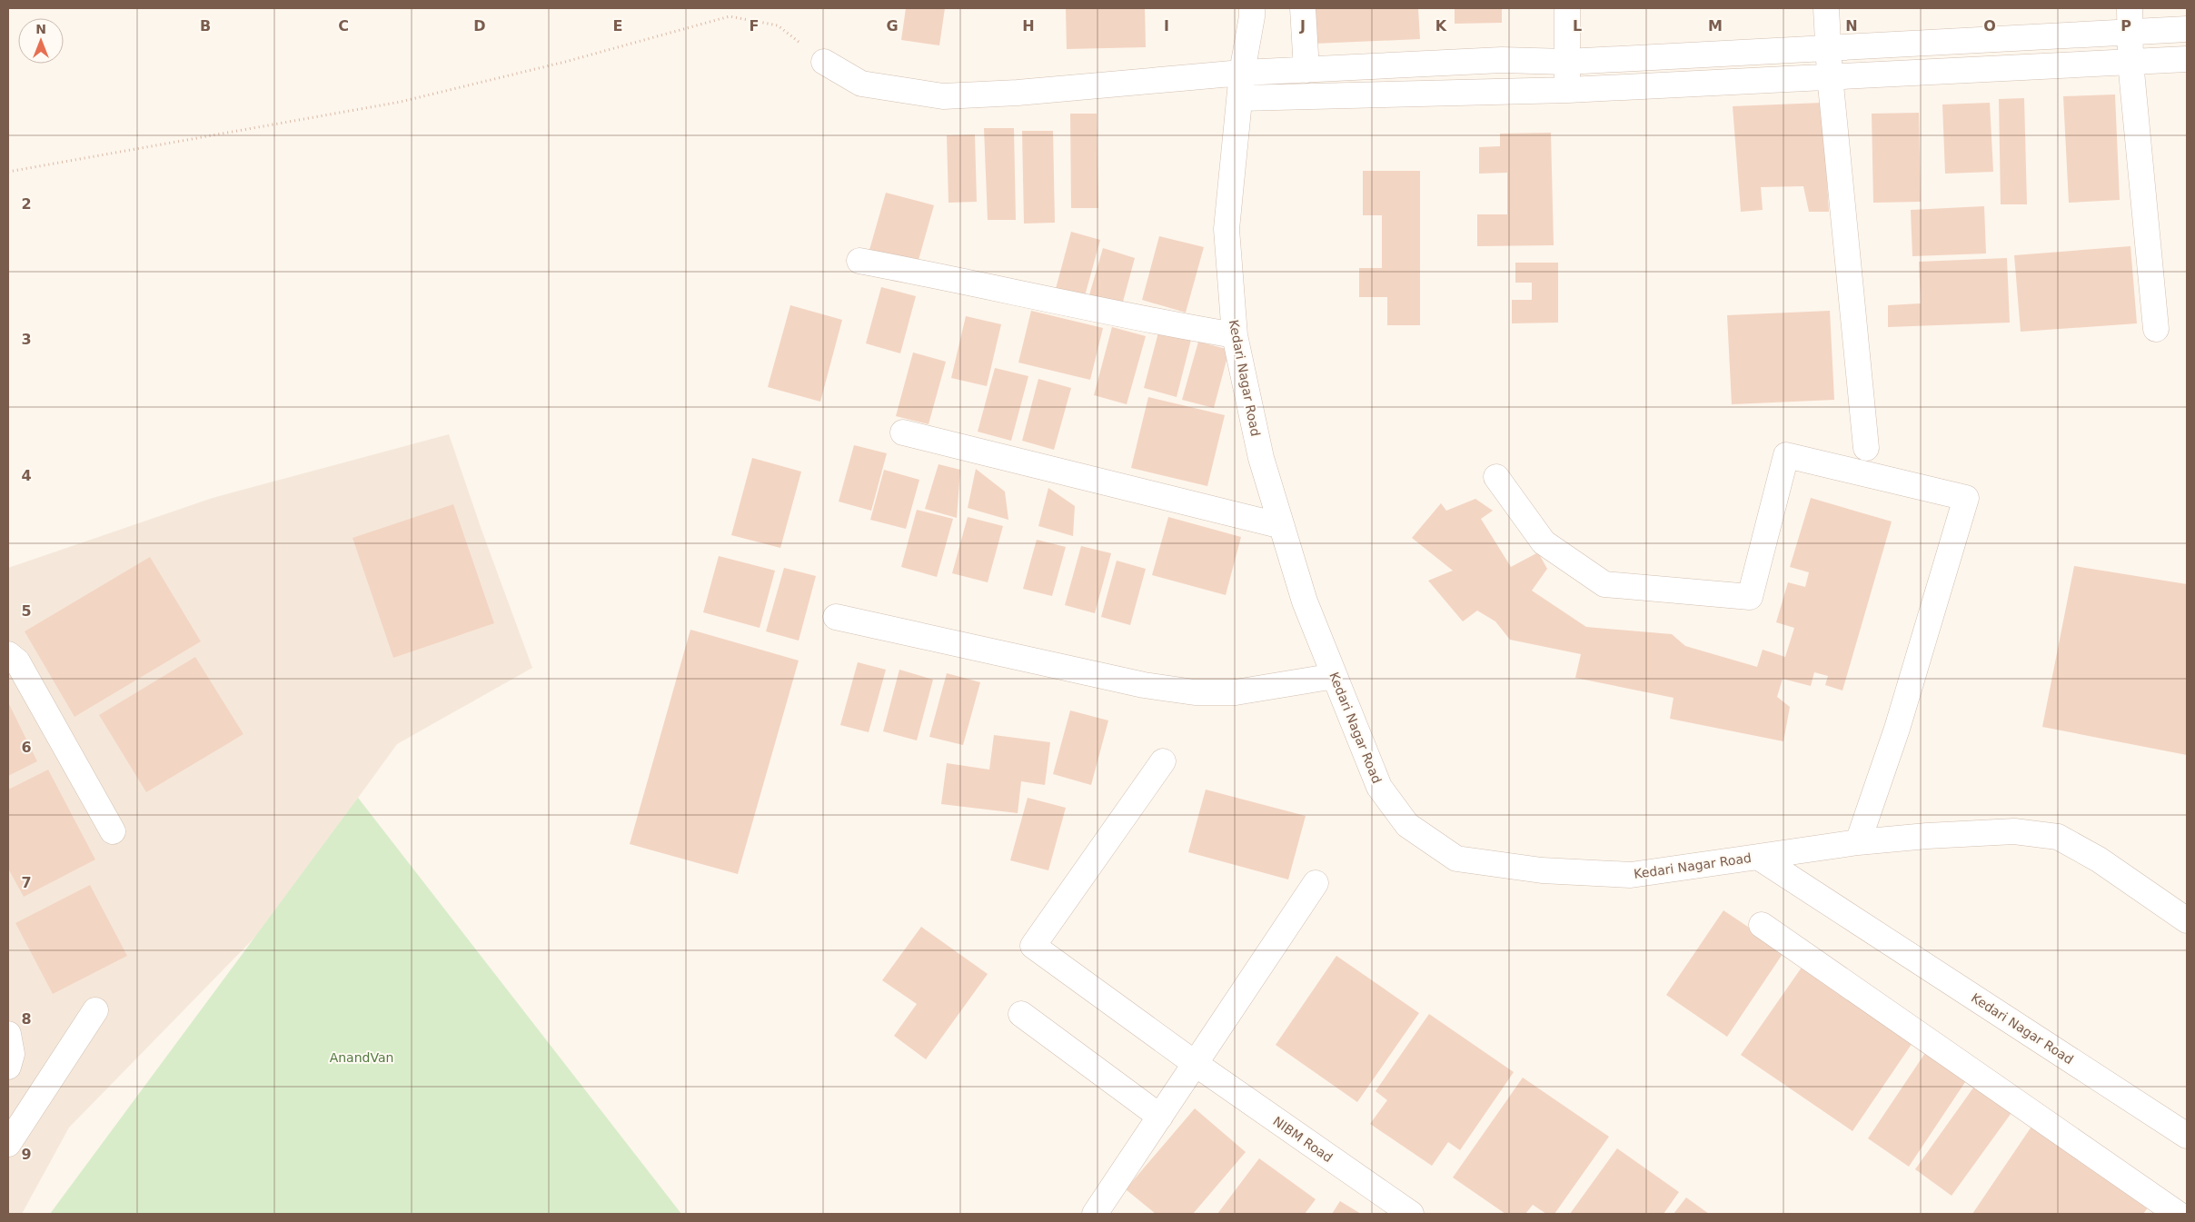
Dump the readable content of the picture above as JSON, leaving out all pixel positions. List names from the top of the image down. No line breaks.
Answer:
{"streets":{"street":["Kedari Nagar Road","NIBM Road"]},"parks":["AnandVan"],"north":"top","grid":{"columns":["B","C","D","E","F","G","H","I","J","K","L","M","N","O","P"],"rows":["2","3","4","5","6","7","8","9"]}}
